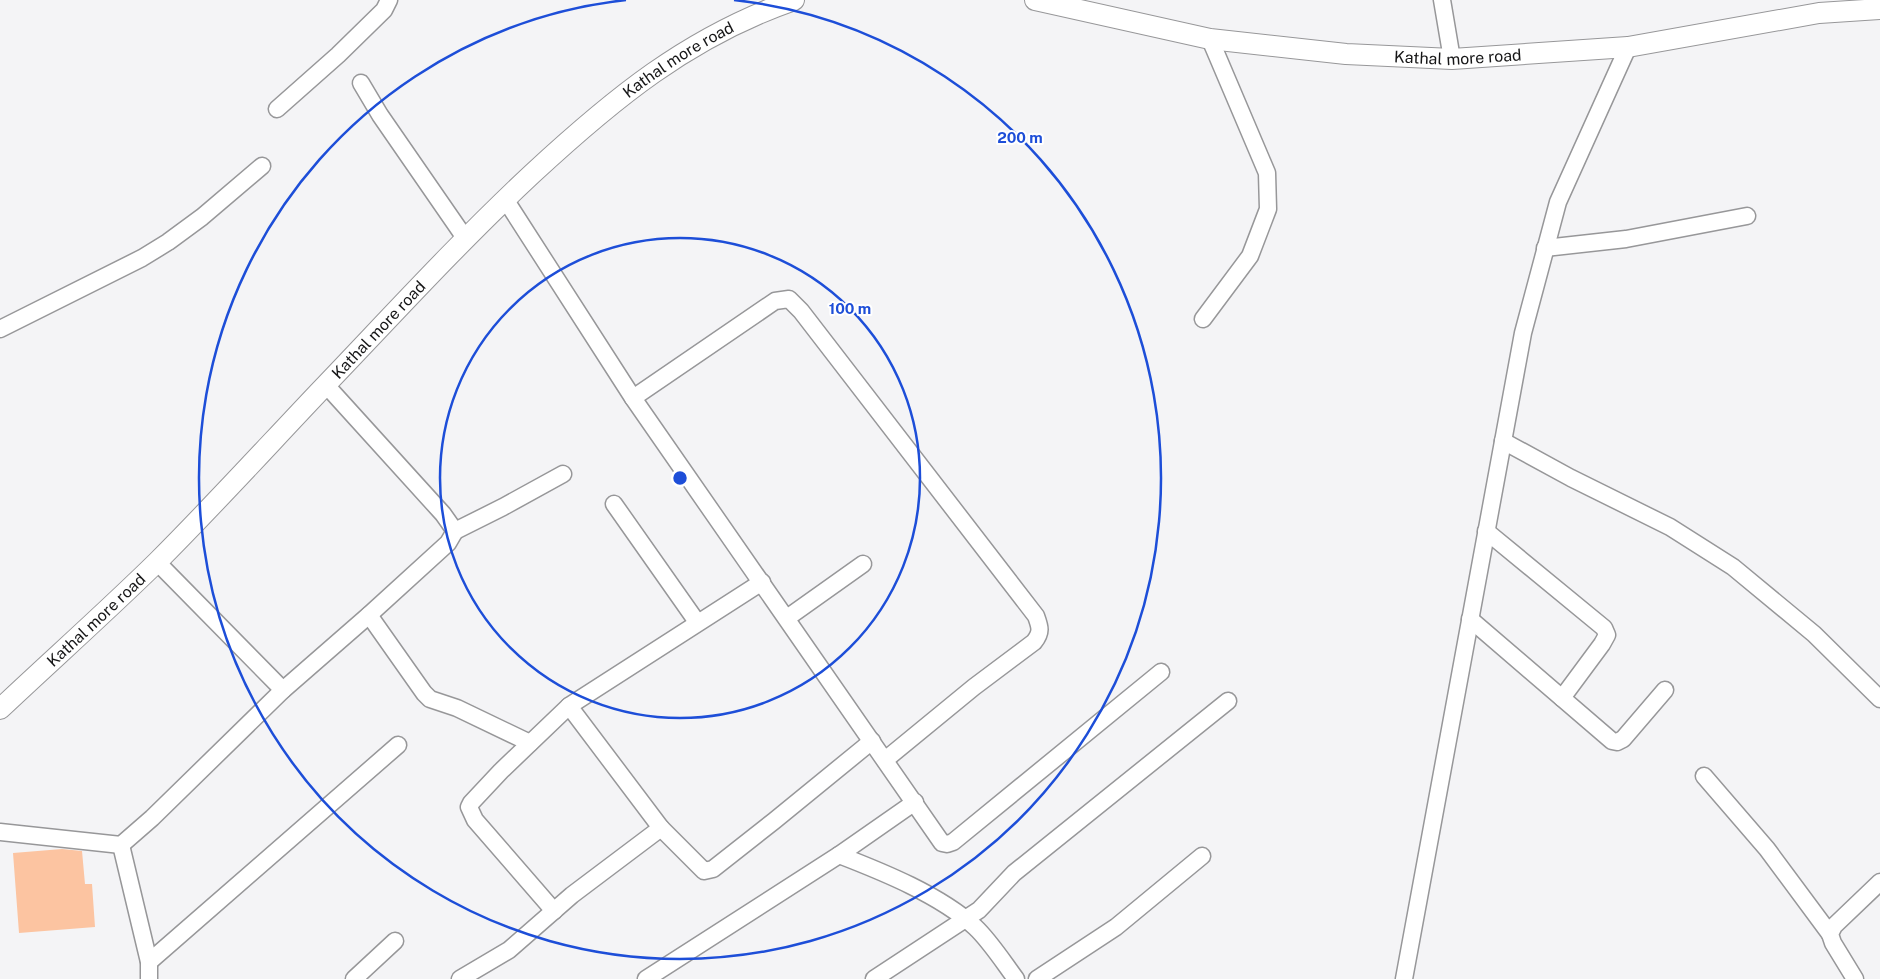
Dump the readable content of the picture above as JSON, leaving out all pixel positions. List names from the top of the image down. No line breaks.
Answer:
{"streets":{"main road":["Kathal more road"]},"rings":["200 m","100 m"]}
